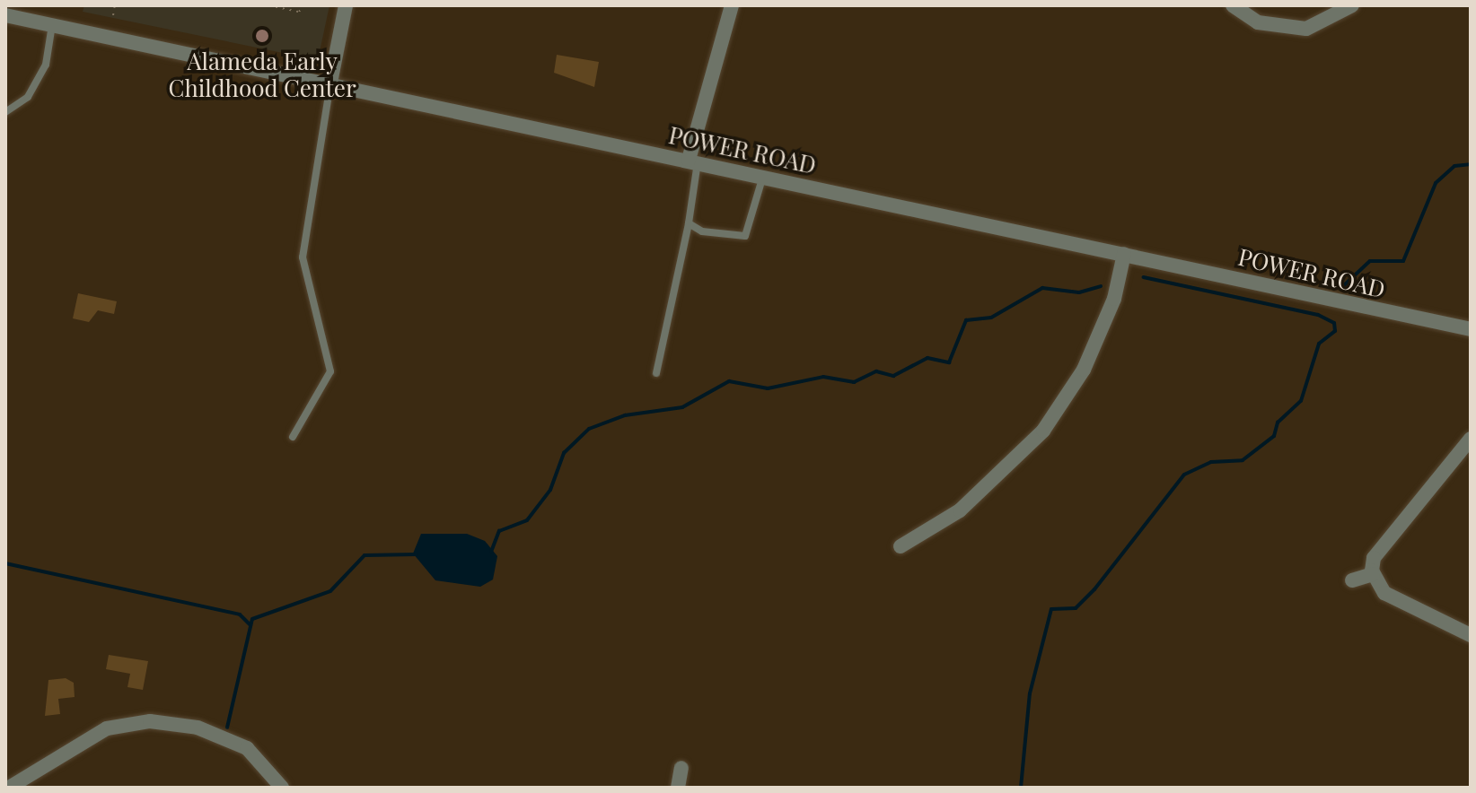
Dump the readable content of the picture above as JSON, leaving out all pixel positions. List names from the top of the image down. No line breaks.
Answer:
{"streets":{"street":["POWER ROAD"]},"places":["Alameda Early Childhood Center"]}
